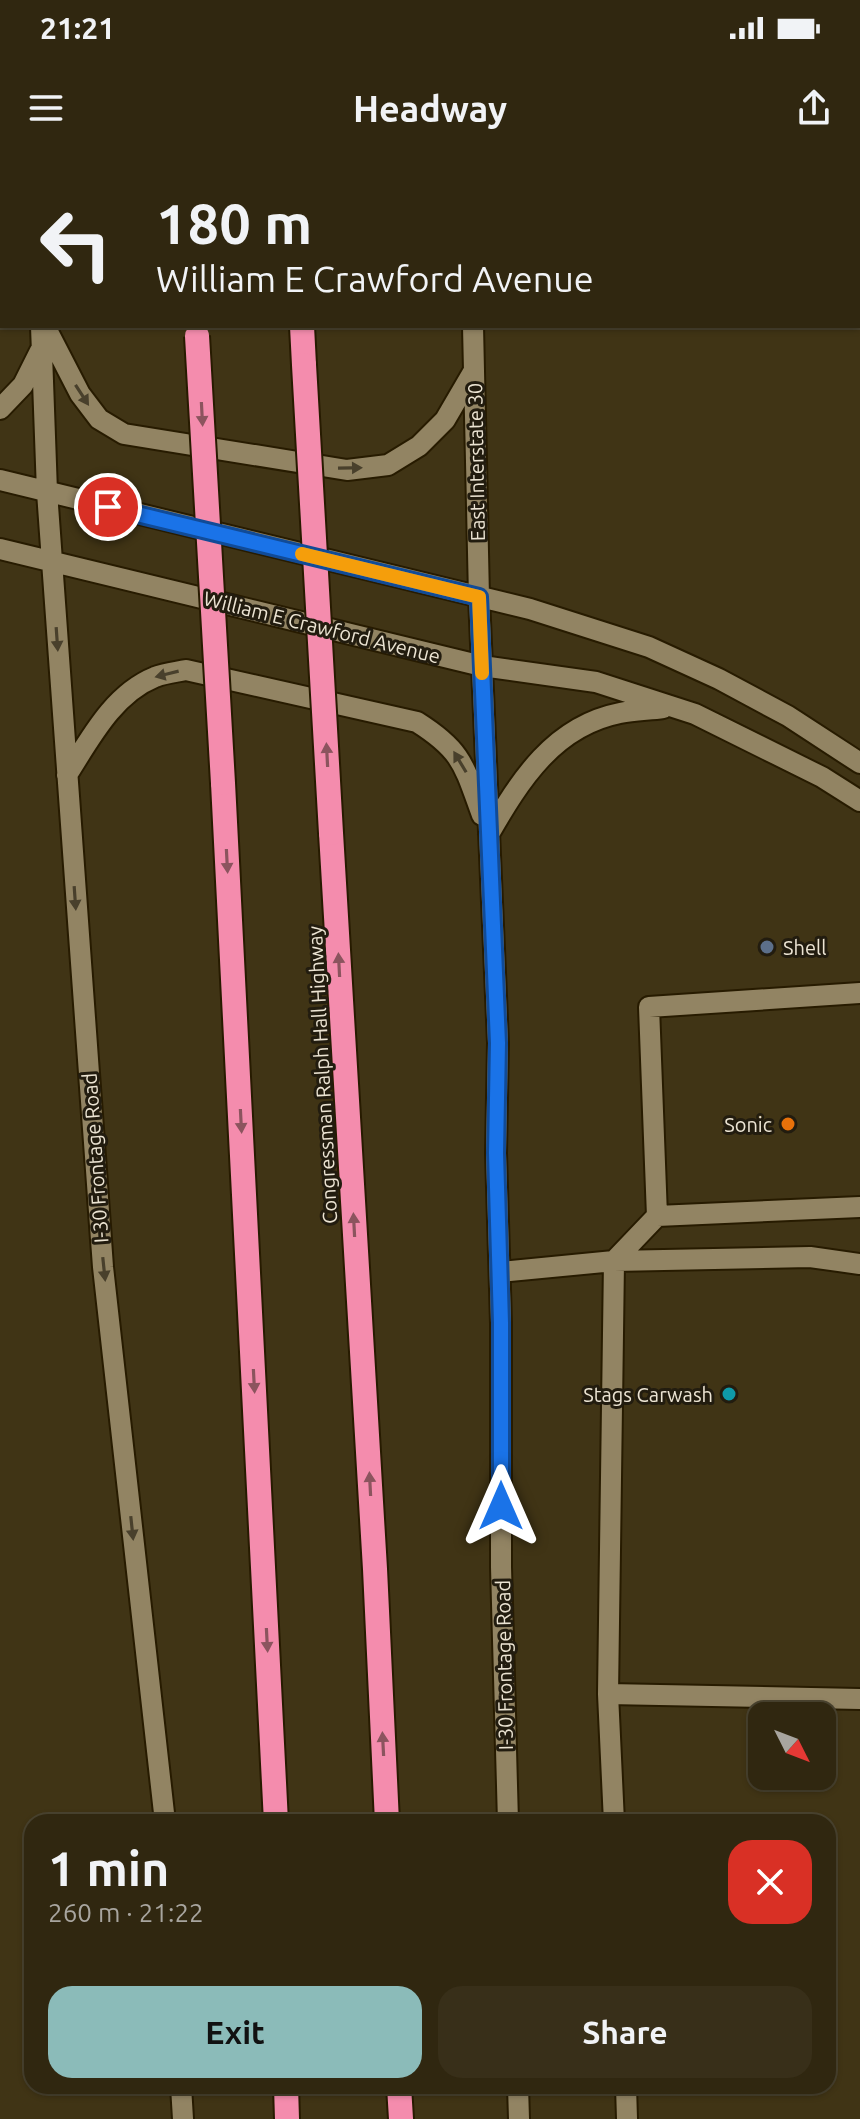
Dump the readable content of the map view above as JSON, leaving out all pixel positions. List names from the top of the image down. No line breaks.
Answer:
{"streets":{"highway":["Congressman Ralph Hall Highway"],"main road":["East Interstate 30","William E Crawford Avenue","I-30 Frontage Road"]},"crossings":[["East Interstate 30","I-30 Frontage Road"],["William E Crawford Avenue","I-30 Frontage Road"]],"one_way":["I-30 Frontage Road"],"places":["Shell","Sonic","Stags Carwash"],"north":"bottom right","page":{"status":"21:21","header":"Headway","turn":["180 m","William E Crawford Avenue"],"heading":["1 min","260 m · 21:22"],"buttons":["Exit","Share"]}}
